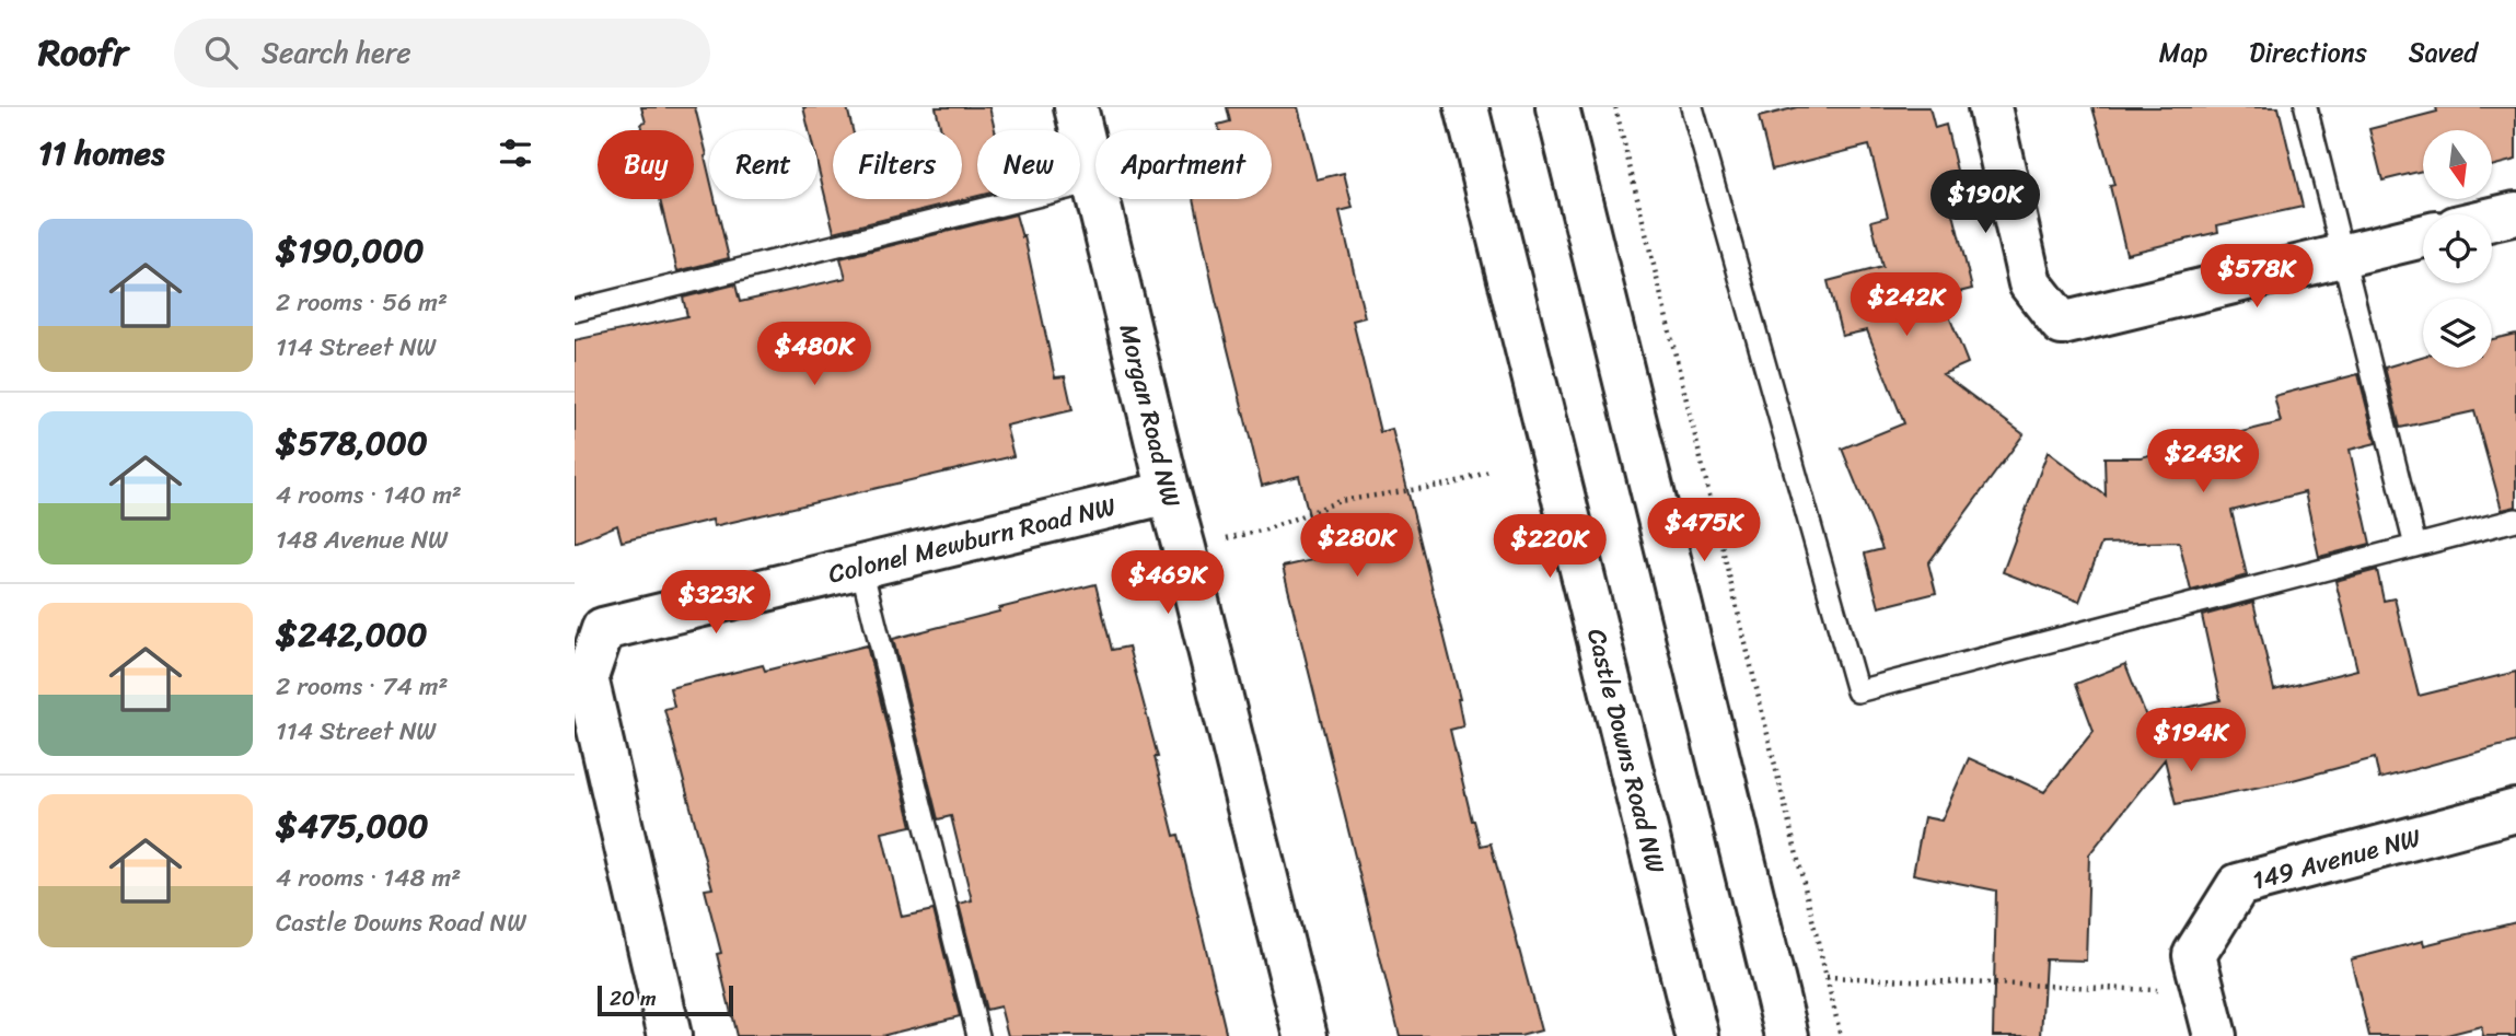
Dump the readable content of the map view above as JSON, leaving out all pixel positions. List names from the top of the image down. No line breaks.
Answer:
{"streets":{"street":["Morgan Road NW","Colonel Mewburn Road NW","Castle Downs Road NW","149 Avenue NW"]},"crossings":[["Morgan Road NW","Colonel Mewburn Road NW"]],"scale_bar":"20 m","north":"bottom","page":{"header":"Roofr","search":"Search here","nav":["Map","Directions","Saved"],"heading":"11 homes","chip":["Buy","Rent","Filters","New","Apartment"],"price":["$190K","$578K","$242K","$480K","$243K","$475K","$280K","$220K","$469K","$323K","$194K"],"list":[{"name":"$190,000","note":"2 rooms · 56 m² · 114 Street NW"},{"name":"$578,000","note":"4 rooms · 140 m² · 148 Avenue NW"},{"name":"$242,000","note":"2 rooms · 74 m² · 114 Street NW"},{"name":"$475,000","note":"4 rooms · 148 m² · Castle Downs Road NW"}],"scale":"20 m"}}
